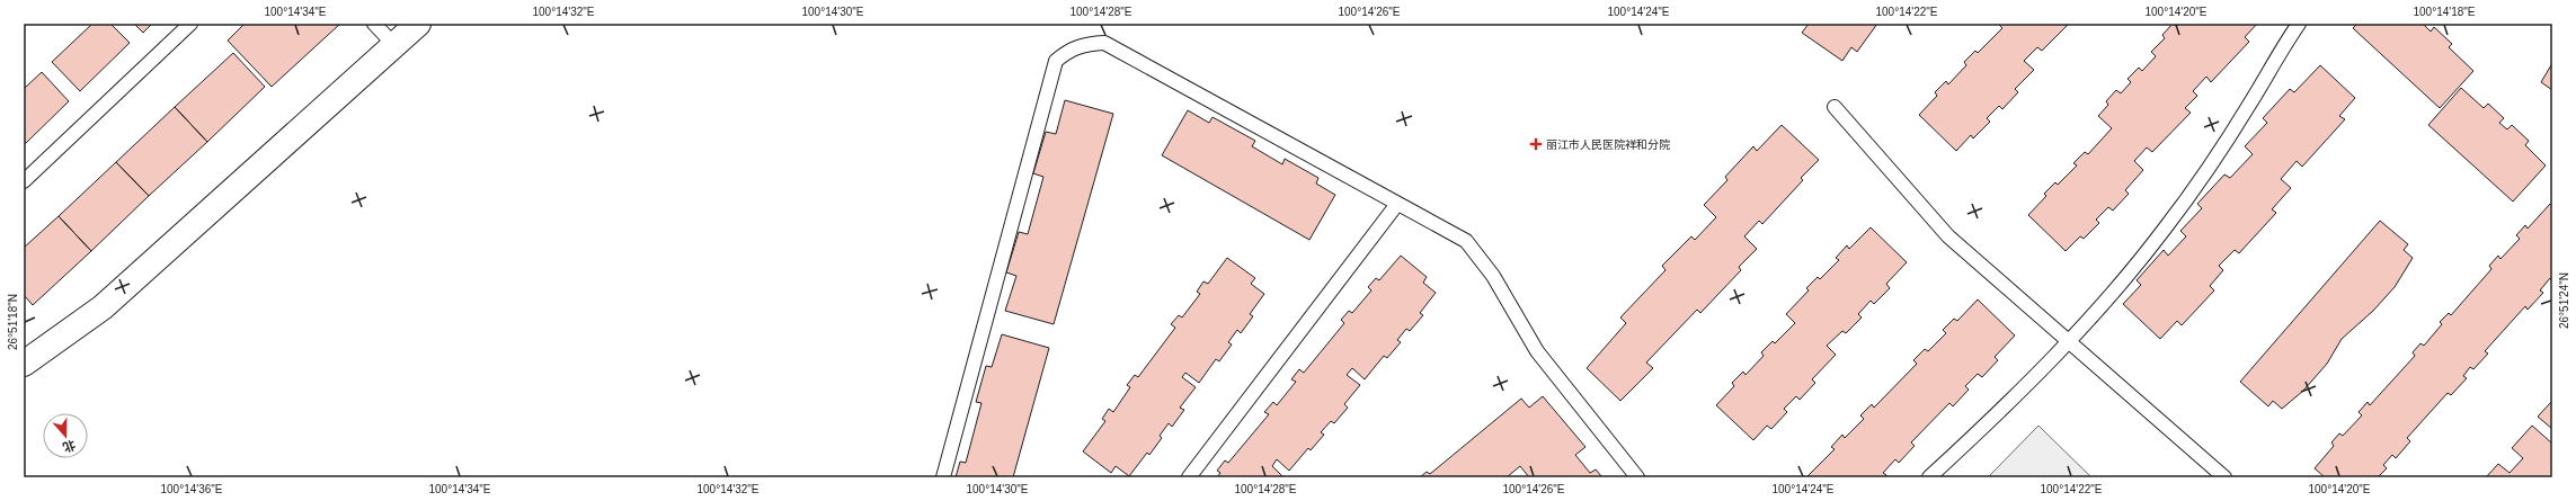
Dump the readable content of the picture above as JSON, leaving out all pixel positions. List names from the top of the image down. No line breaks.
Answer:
{"places":{"health":["丽江市人民医院祥和分院"]},"north":"bottom","coordinates":["100°14'34\"E","100°14'32\"E","100°14'30\"E","100°14'28\"E","100°14'26\"E","100°14'24\"E","100°14'22\"E","100°14'20\"E","100°14'18\"E","26°51'24\"N","26°51'18\"N","100°14'36\"E"]}
